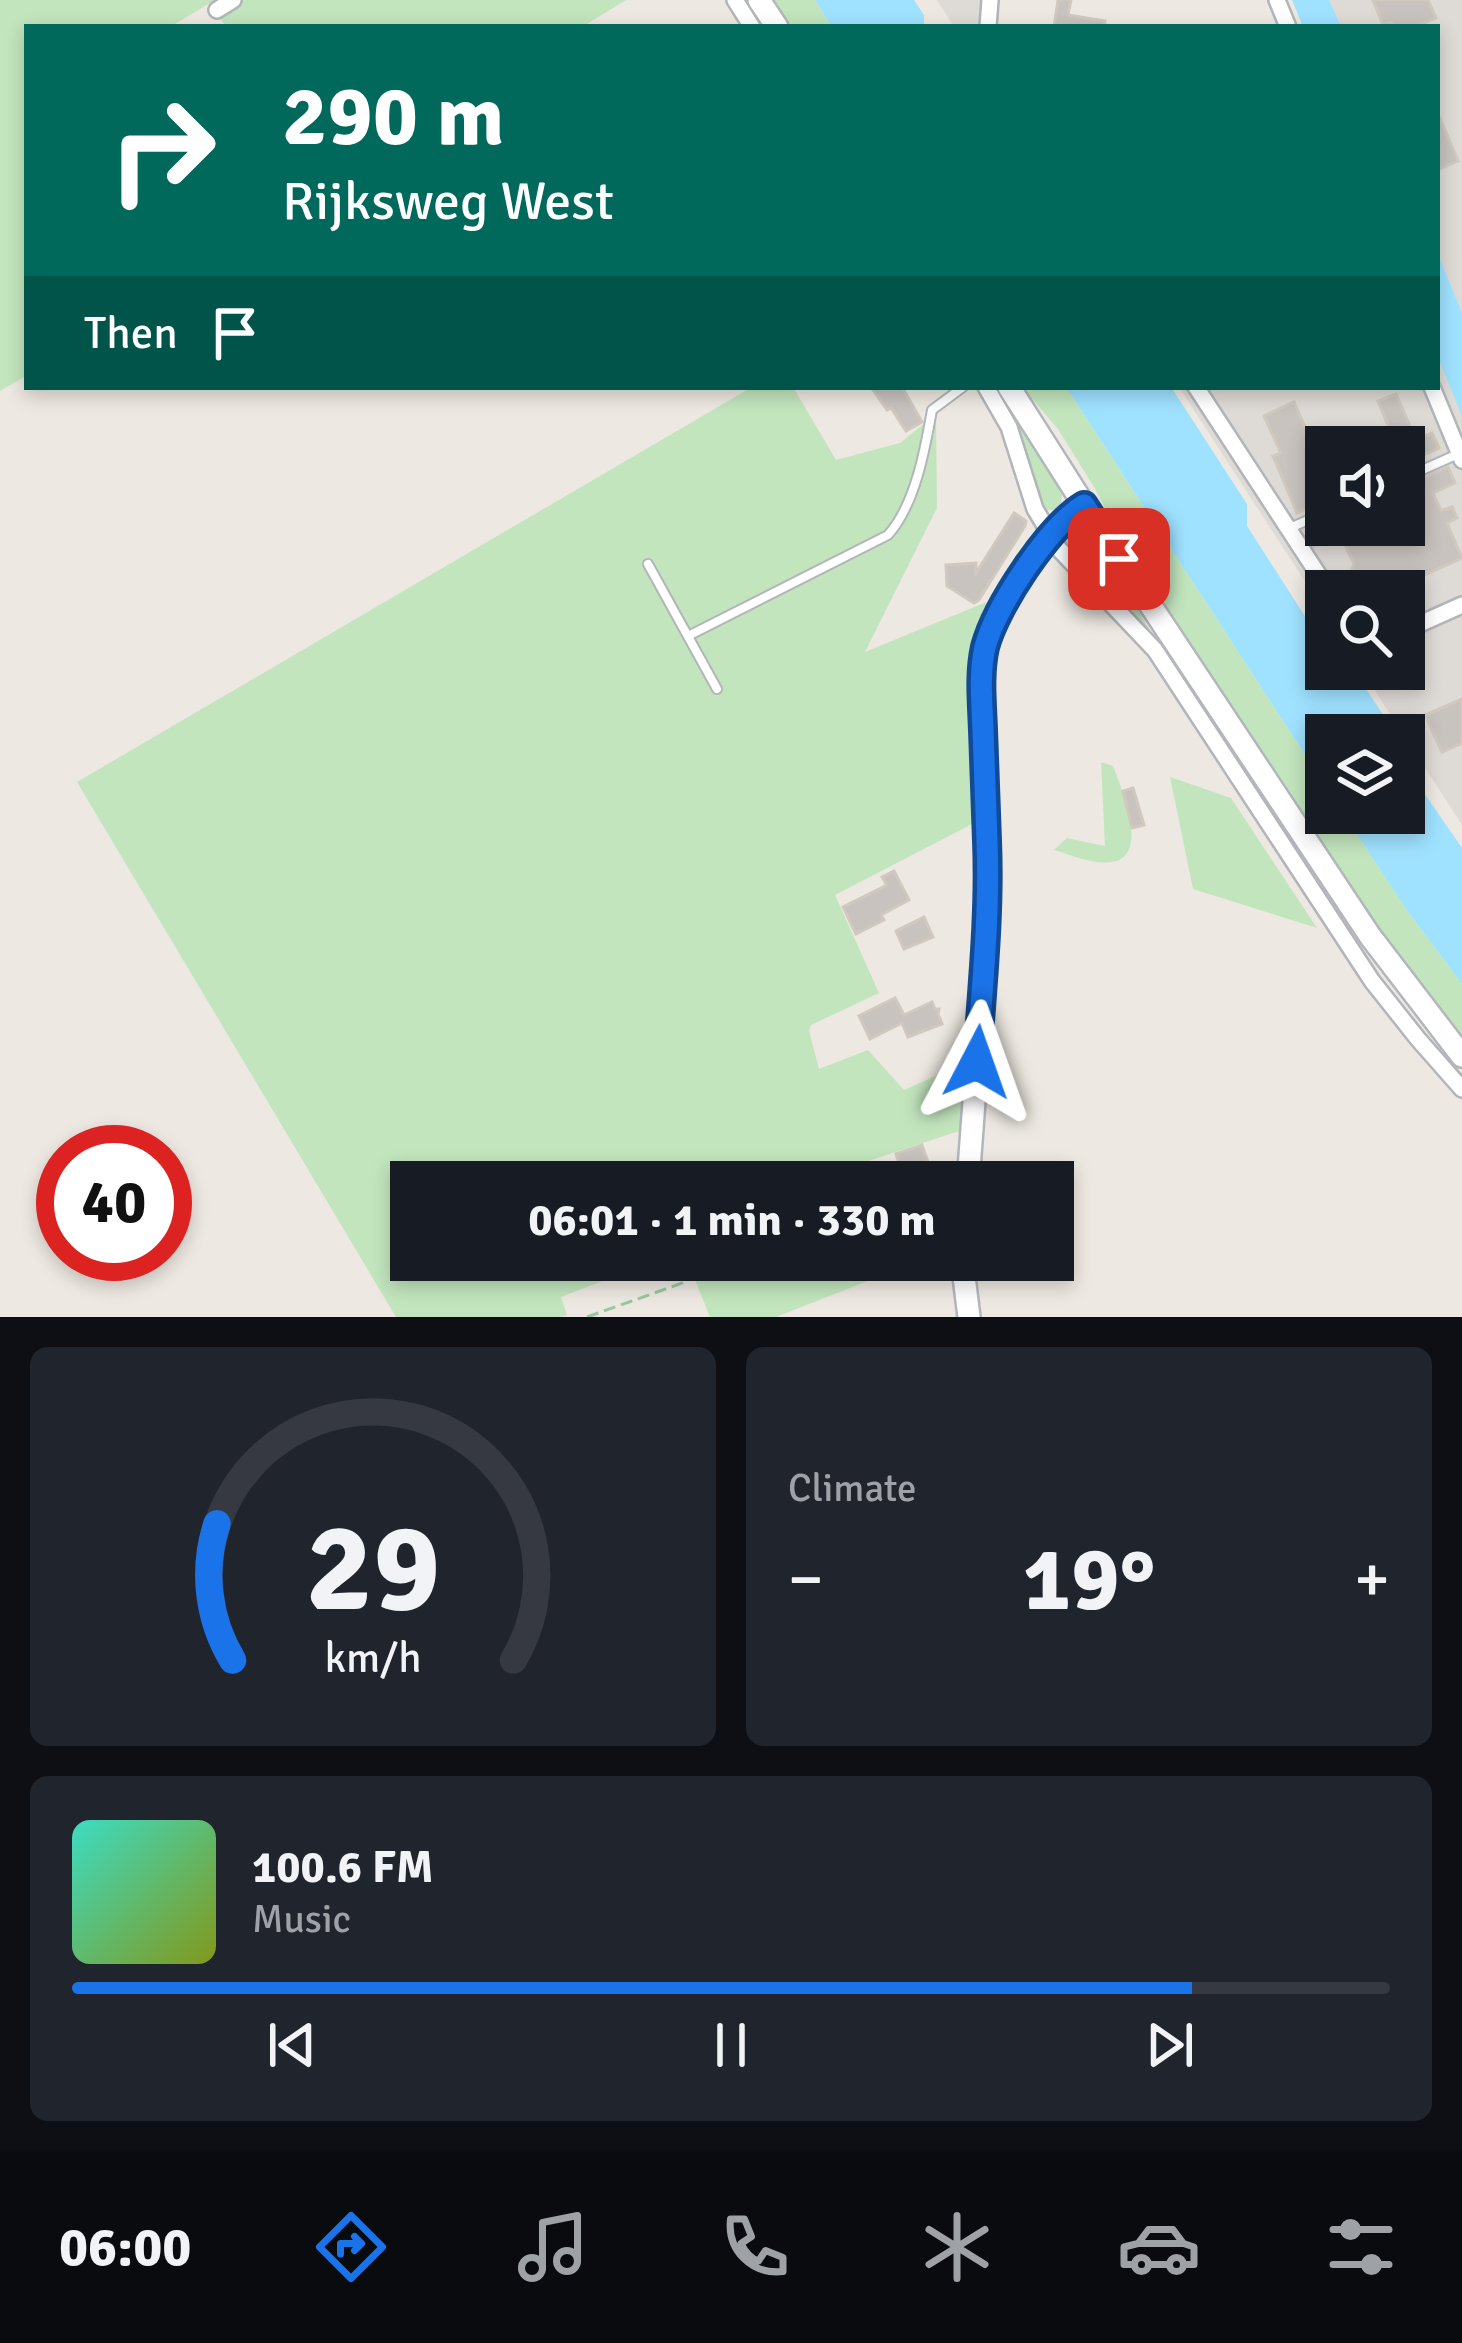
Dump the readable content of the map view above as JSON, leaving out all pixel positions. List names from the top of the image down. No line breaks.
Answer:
{"page":{"turn":["290 m","Rijksweg West"],"then":"Then","limit":"40","trip":"06:01 · 1 min · 330 m","tile":"Climate","heat":["−","19°","+"],"song":["100.6 FM","Music"],"tabs":"06:00","gauge":["29","km/h"]}}
